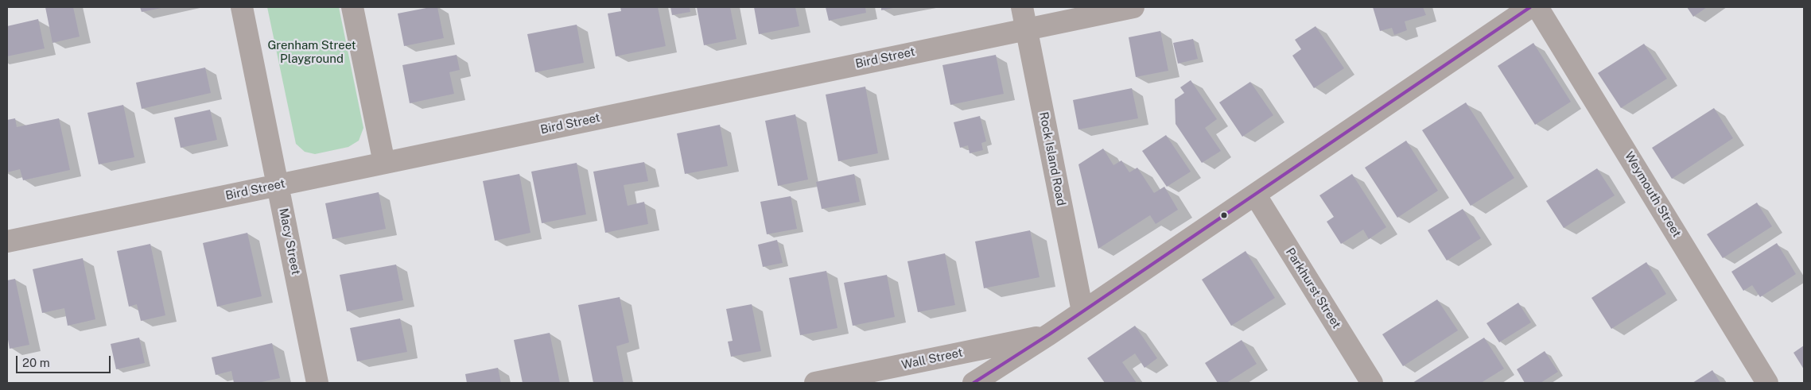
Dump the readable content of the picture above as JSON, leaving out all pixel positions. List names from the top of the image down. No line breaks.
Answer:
{"streets":{"street":["Bird Street","Rock Island Road","Weymouth Street","Macy Street","Parkhurst Street","Wall Street"]},"crossings":[["Bird Street","Rock Island Road"],["Bird Street","Macy Street"]],"parks":["Grenham Street Playground"],"scale_bar":"20 m"}
